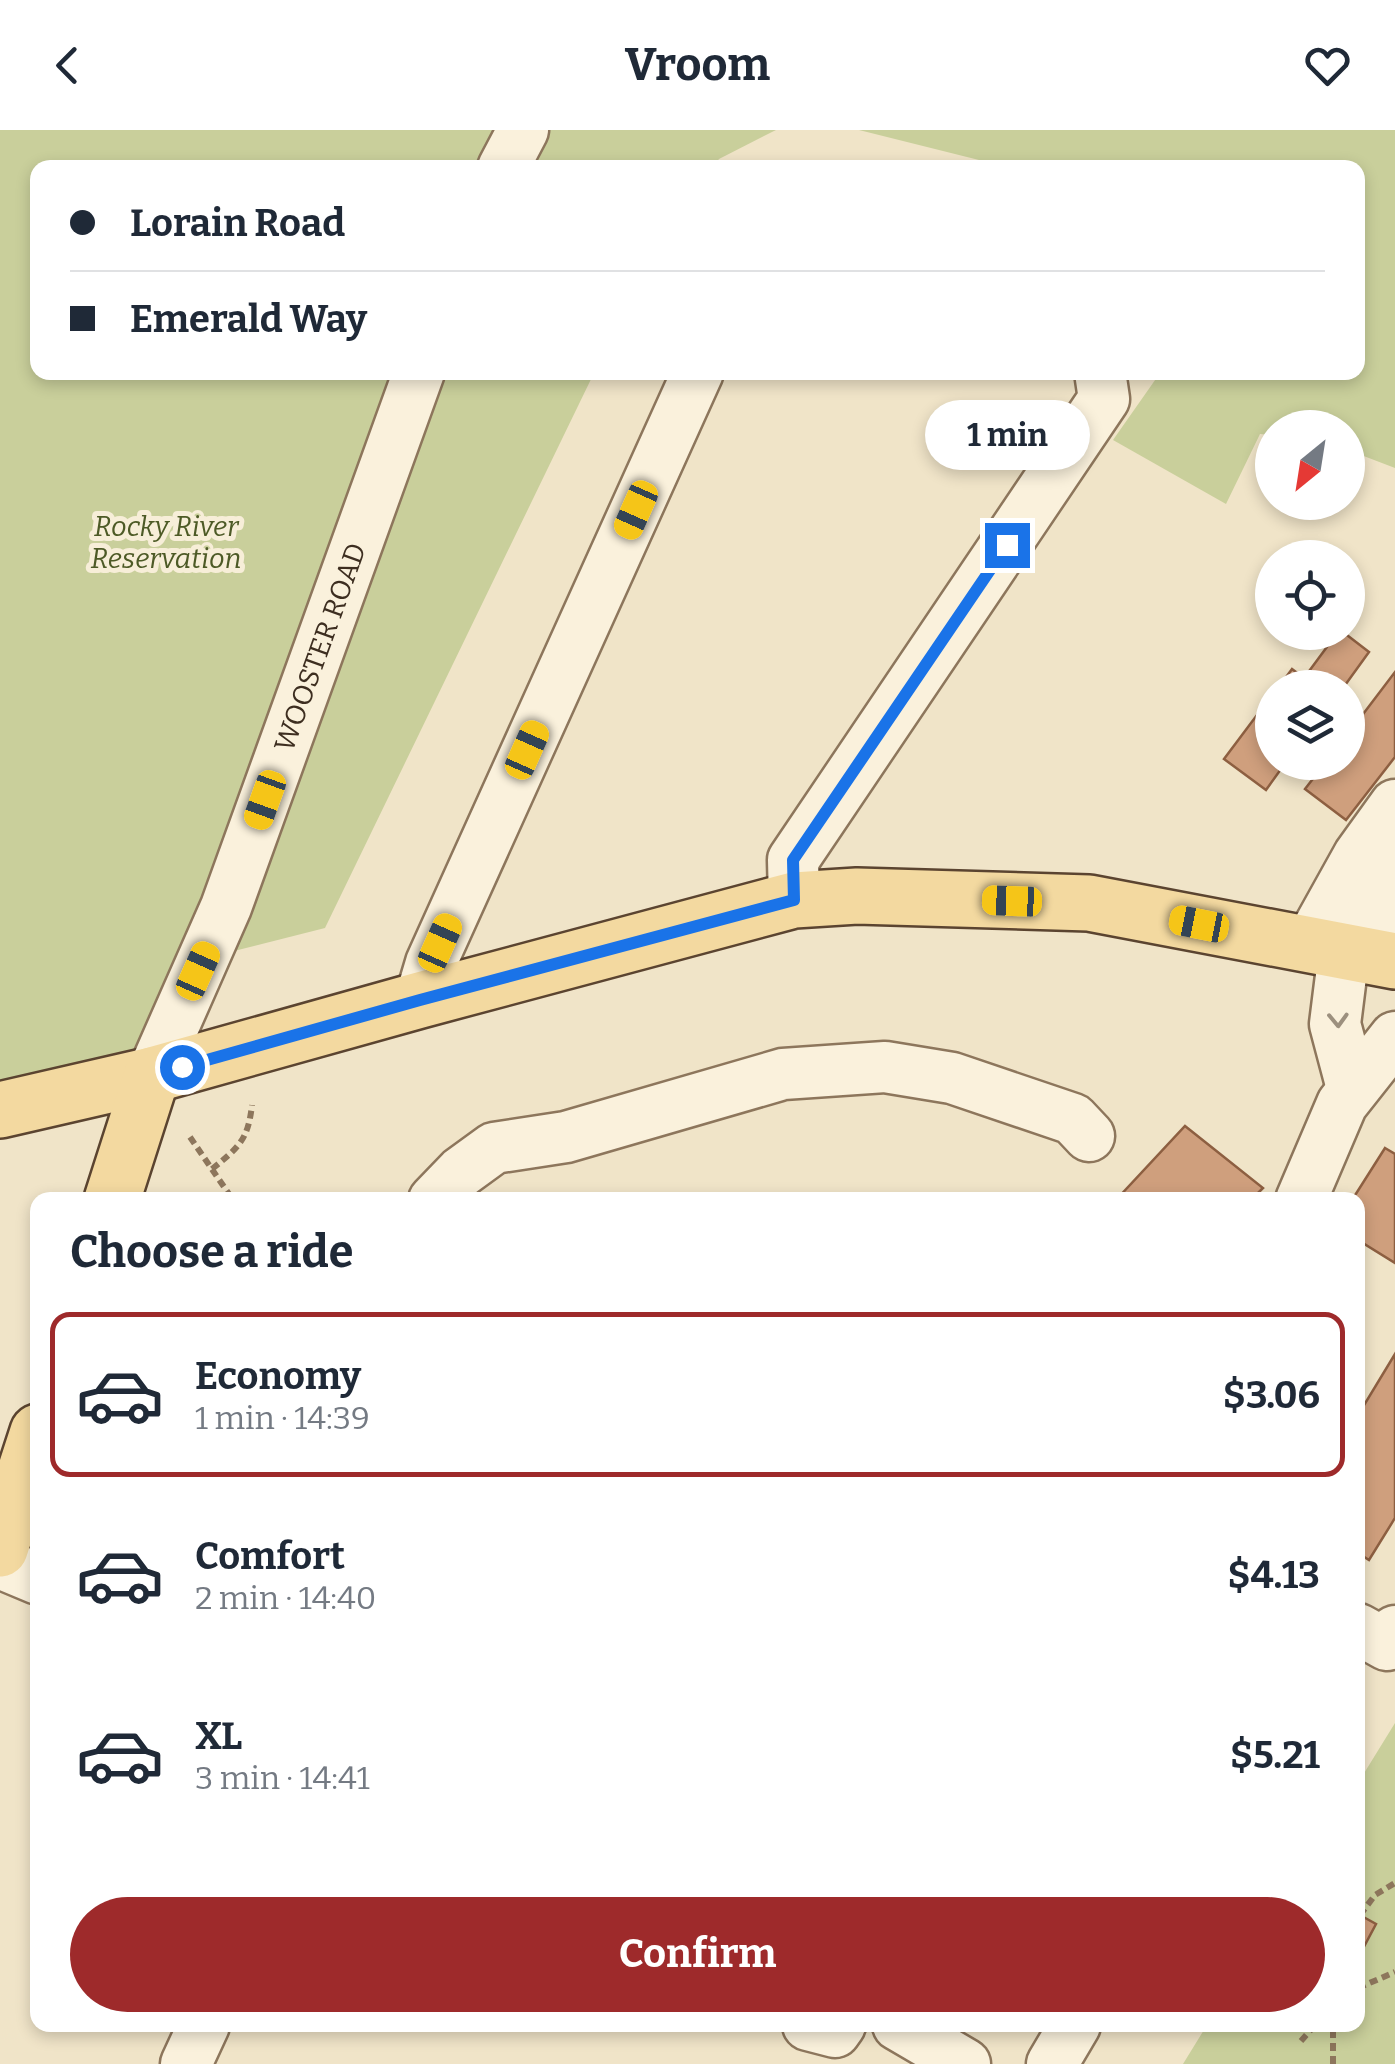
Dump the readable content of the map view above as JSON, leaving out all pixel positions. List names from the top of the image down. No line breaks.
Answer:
{"streets":{"main road":["WOOSTER ROAD"]},"parks":["Rocky River Reservation"],"north":"bottom left","page":{"header":"Vroom","banner":["Lorain Road","Emerald Way"],"bubble":"1 min","heading":"Choose a ride","list":[{"name":"Economy","note":"1 min · 14:39","value":"$3.06"},{"name":"Comfort","note":"2 min · 14:40","value":"$4.13"},{"name":"XL","note":"3 min · 14:41","value":"$5.21"}],"buttons":"Confirm"}}
